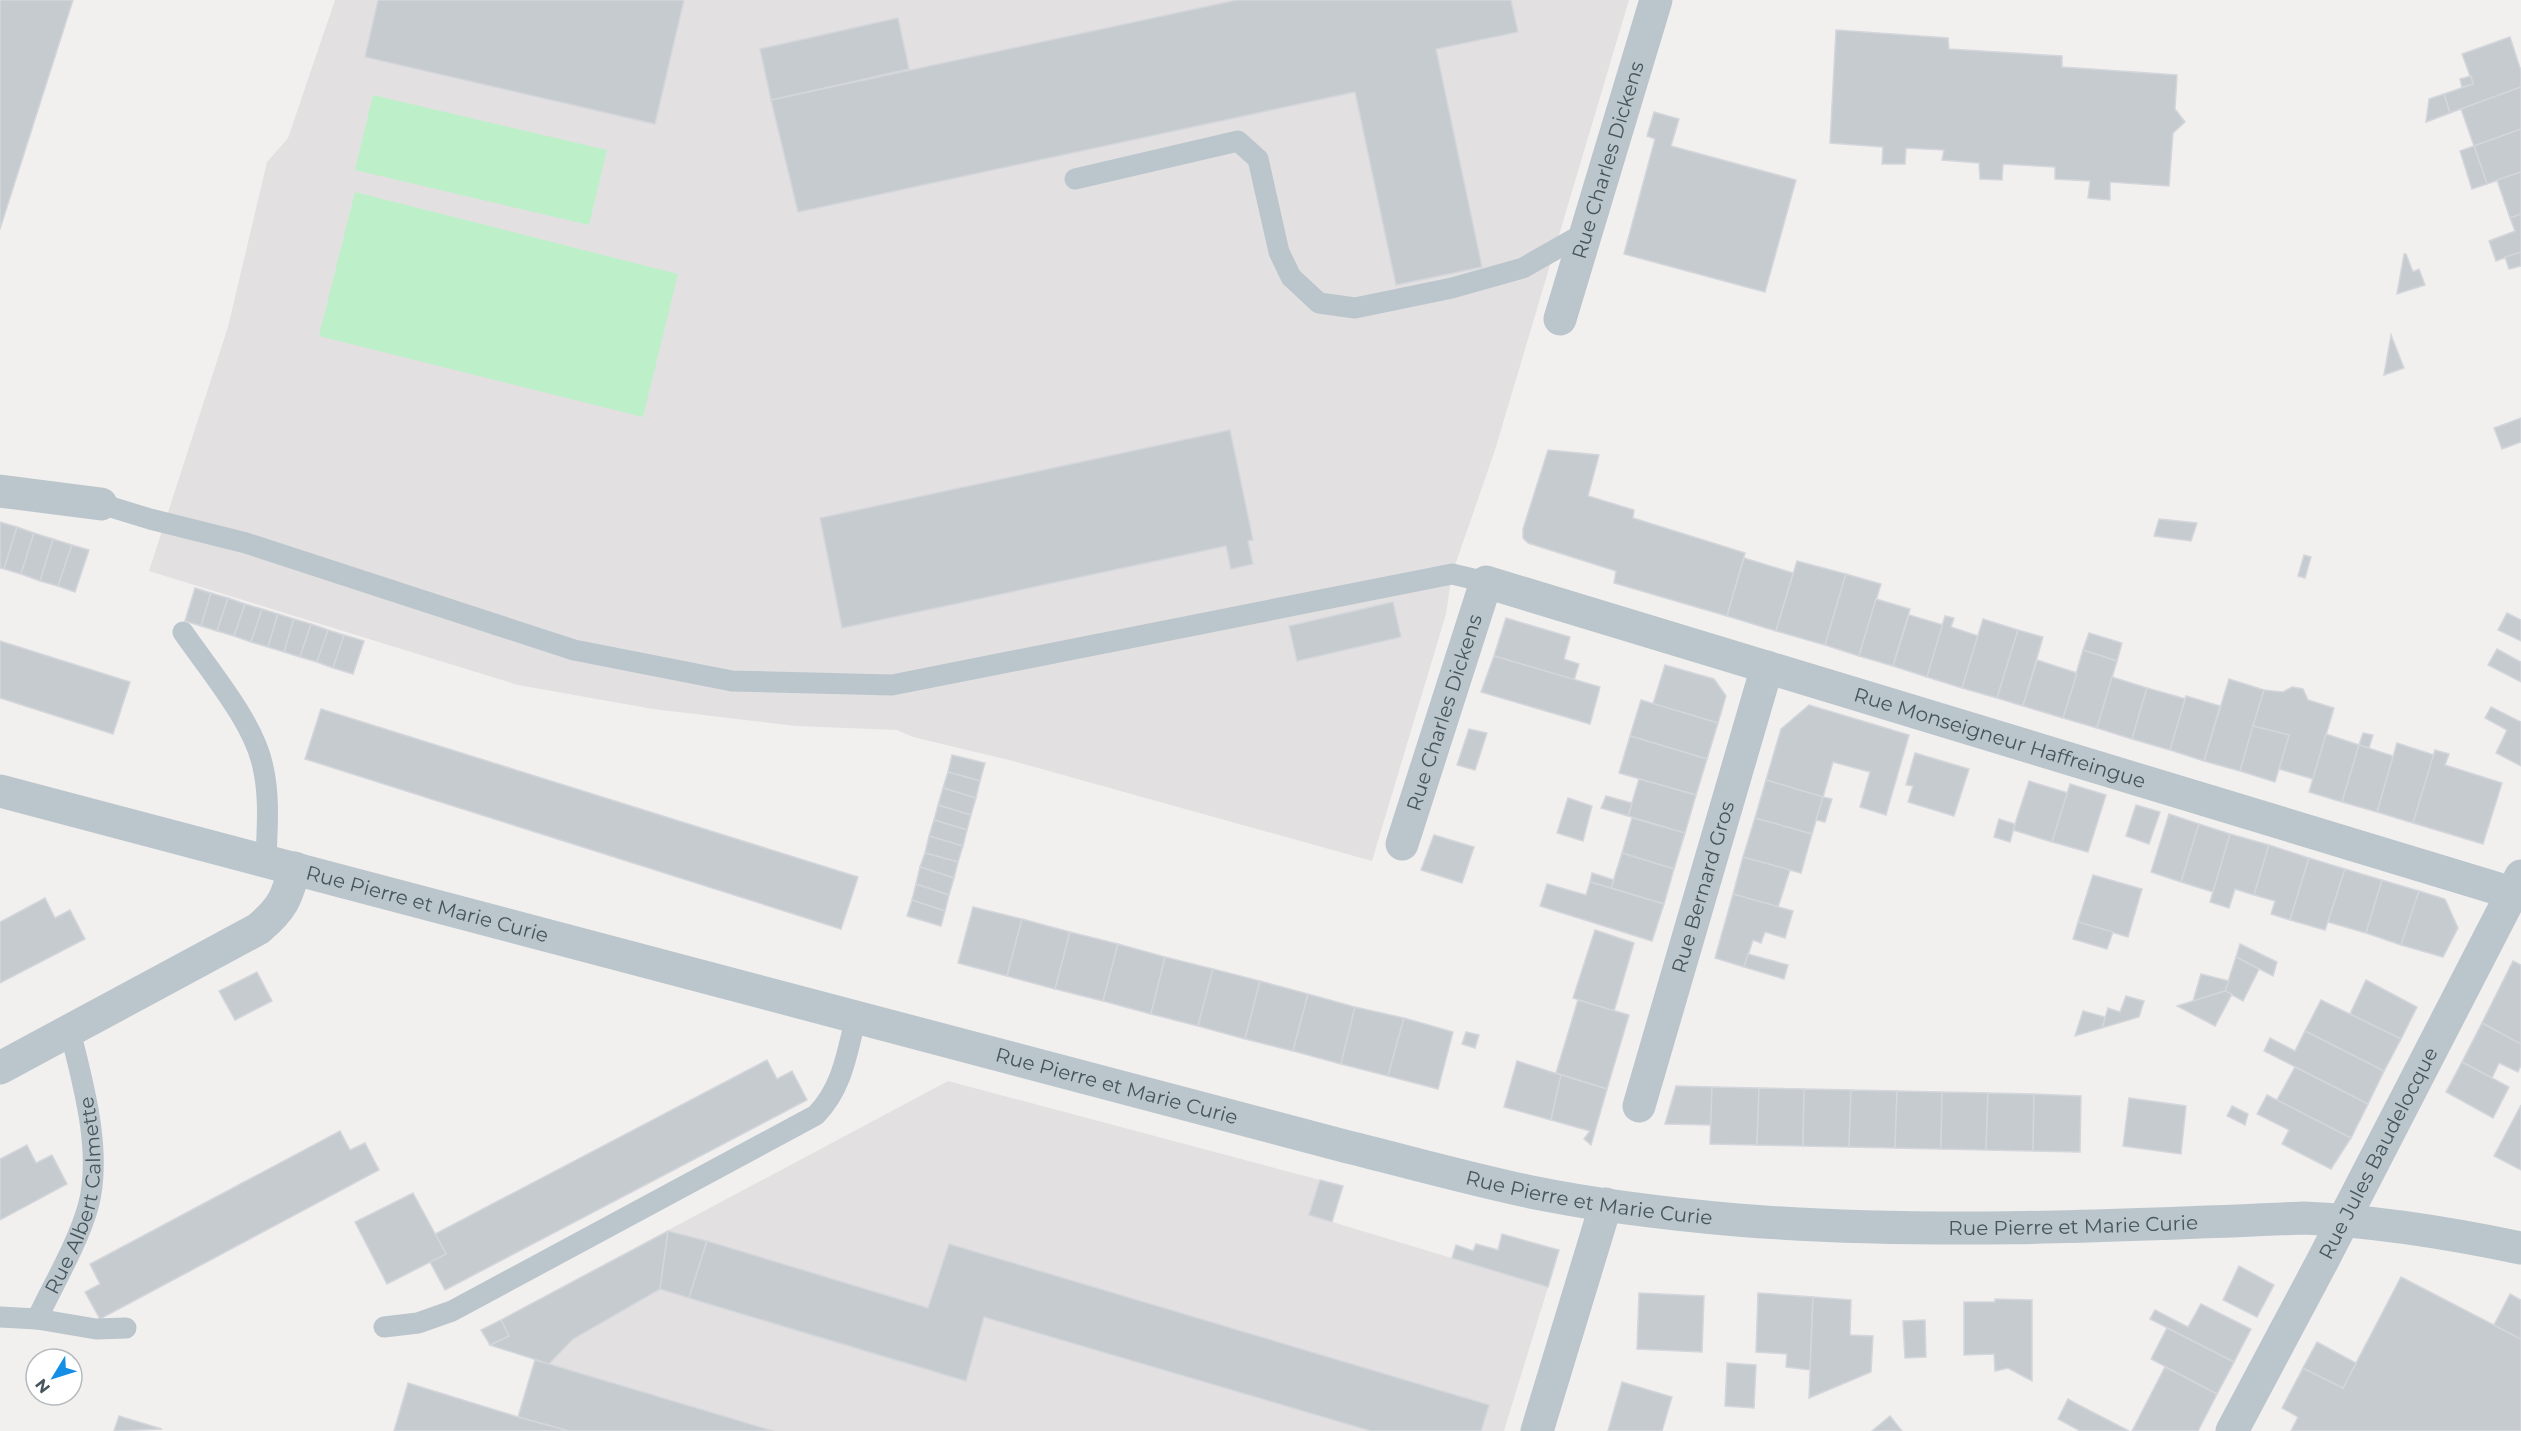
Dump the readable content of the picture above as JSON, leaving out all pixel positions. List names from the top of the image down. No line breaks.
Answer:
{"streets":{"street":["Rue Charles Dickens","Rue Monseigneur Haffreingue","Rue Bernard Gros","Rue Pierre et Marie Curie","Rue Jules Baudelocque"],"lane":["Rue Albert Calmette"]},"crossings":[["Rue Charles Dickens","Rue Monseigneur Haffreingue"],["Rue Monseigneur Haffreingue","Rue Bernard Gros"],["Rue Monseigneur Haffreingue","Rue Jules Baudelocque"],["Rue Pierre et Marie Curie","Rue Jules Baudelocque"]],"north":"bottom left"}
